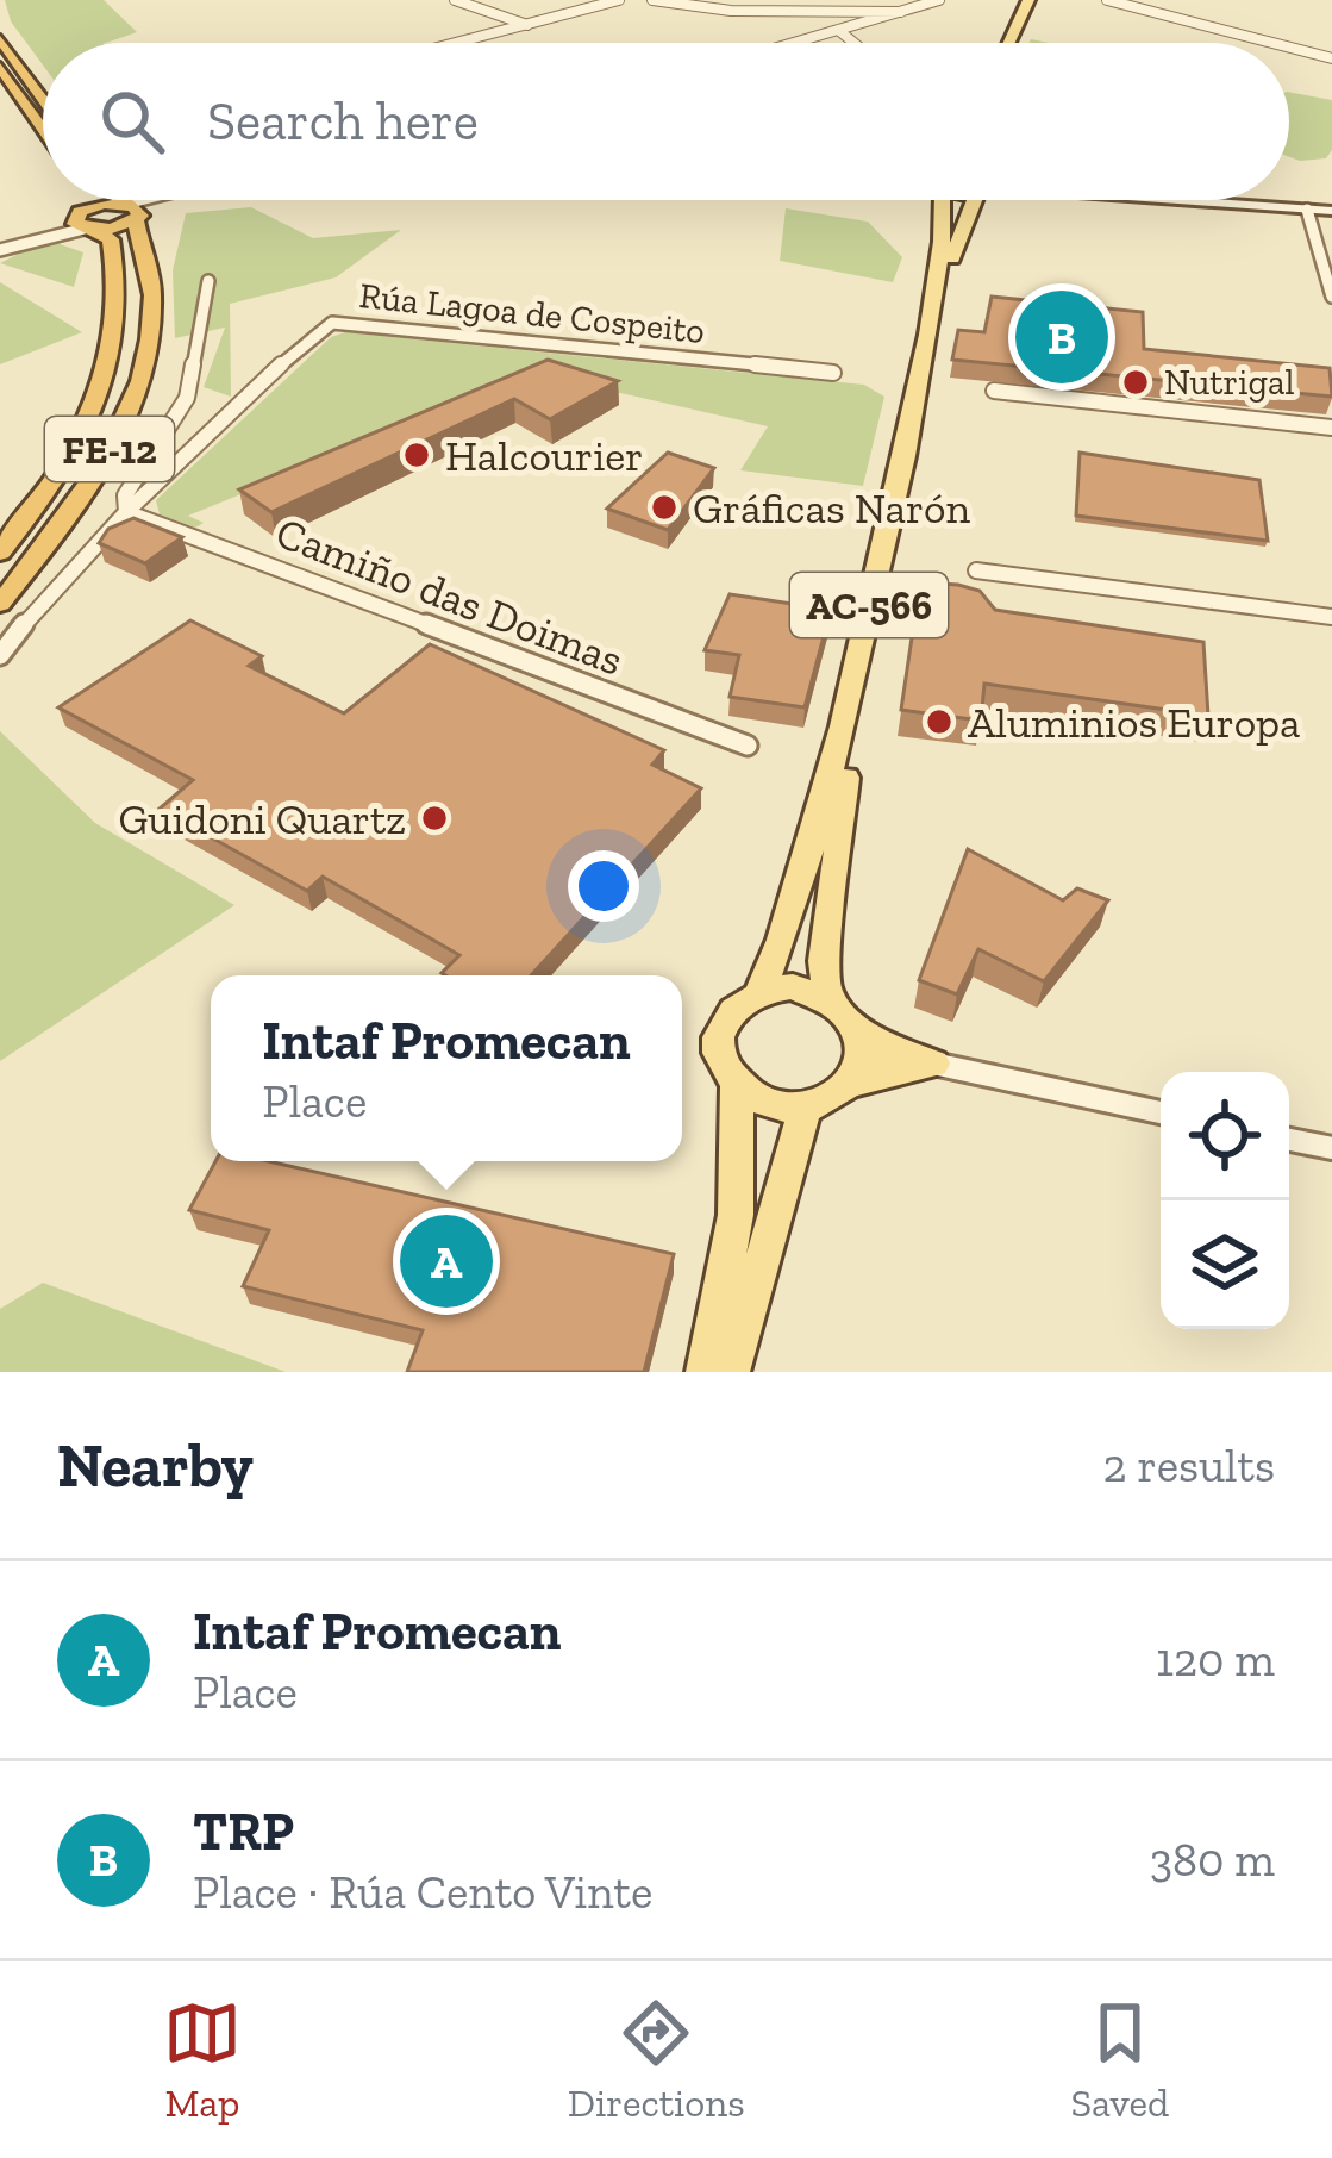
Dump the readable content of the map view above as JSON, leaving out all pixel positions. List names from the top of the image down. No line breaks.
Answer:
{"streets":{"highway":["FE-12"],"main road":["AC-566"],"street":["Rúa Lagoa de Cospeito","Camiño das Doimas"]},"crossings":[["Rúa Lagoa de Cospeito","Camiño das Doimas"]],"places":["Nutrigal","Halcourier","Gráficas Narón","Aluminios Europa","Guidoni Quartz"],"page":{"search":"Search here","pins":["B","A"],"popup":["Intaf Promecan","Place"],"heading":["Nearby","2 results"],"list":[{"mark":"A","name":"Intaf Promecan","note":"Place","value":"120 m"},{"mark":"B","name":"TRP","note":"Place · Rúa Cento Vinte","value":"380 m"}],"nav":["Map","Directions","Saved"]}}
